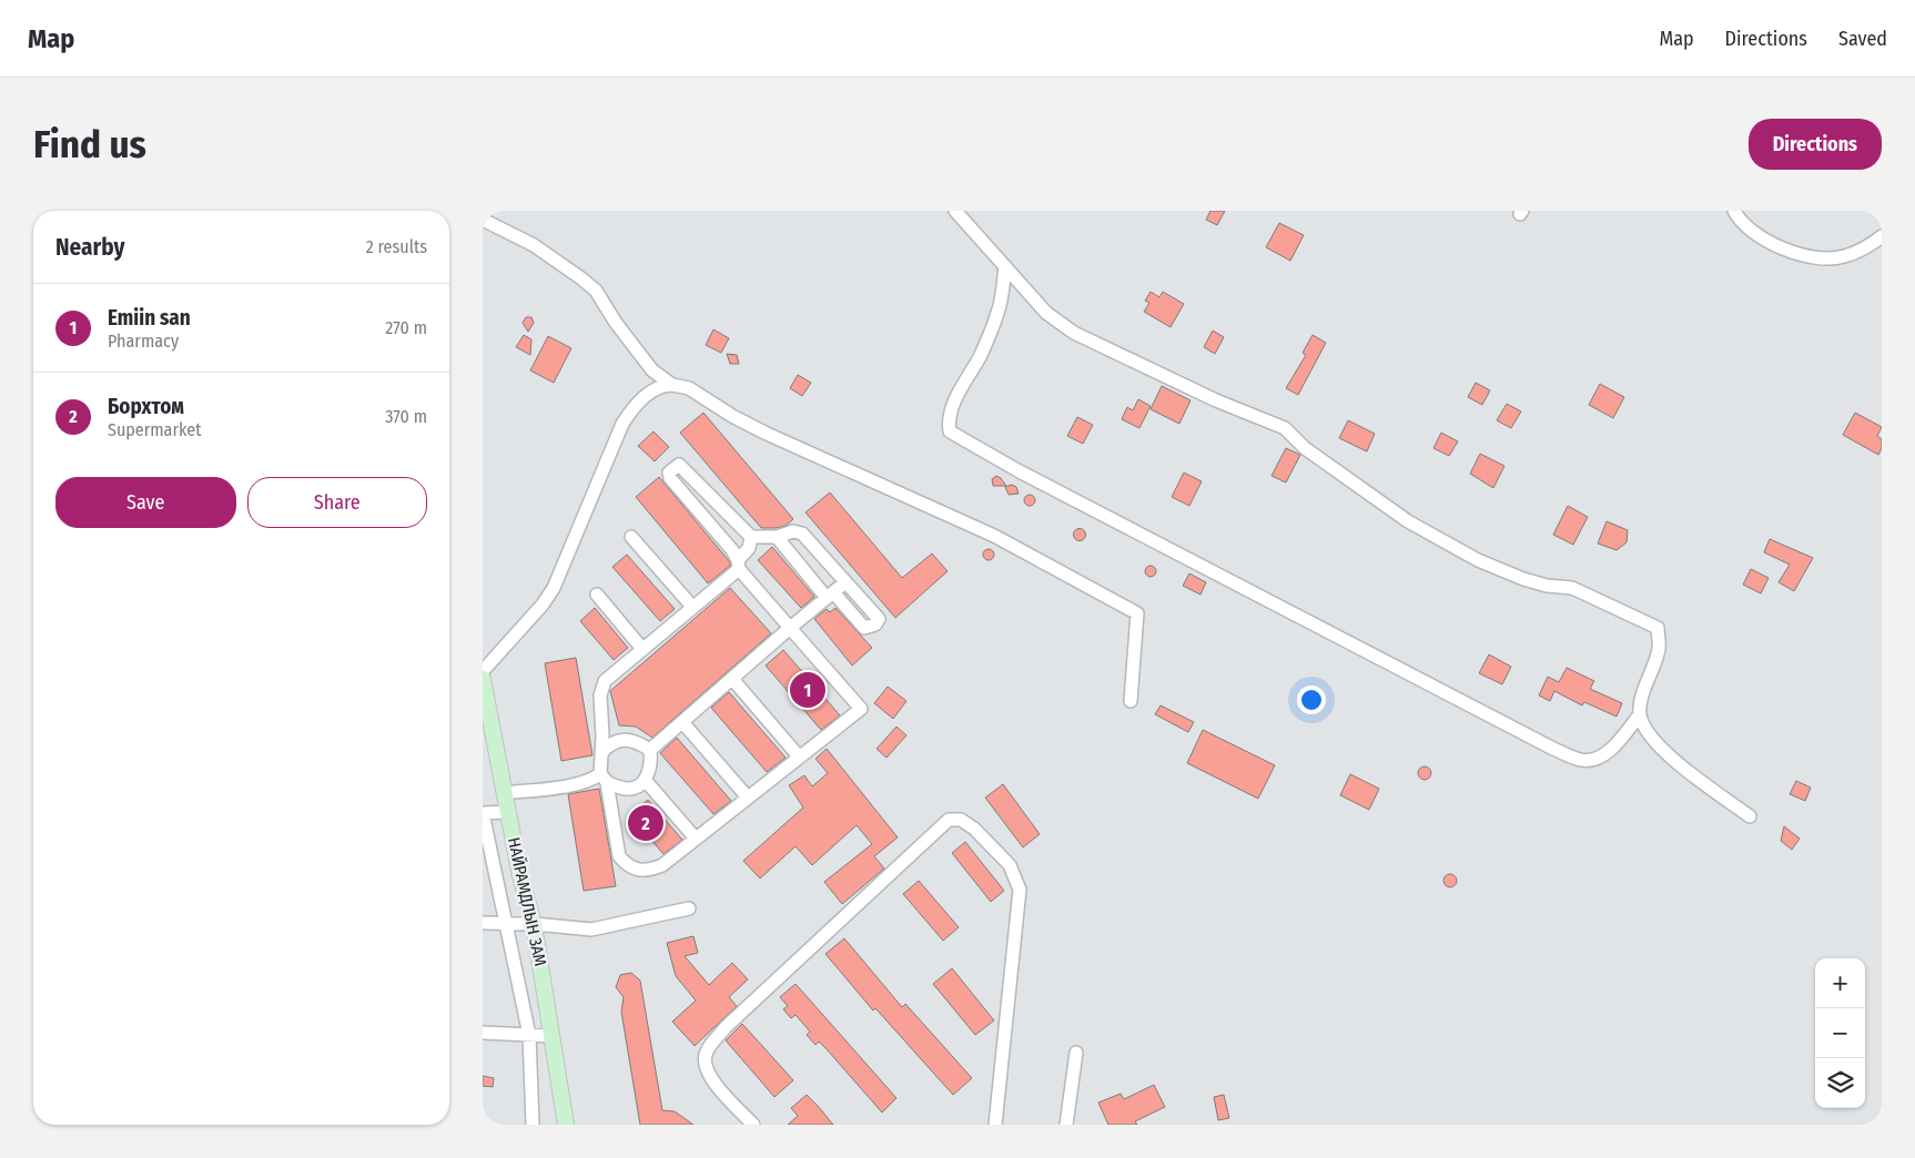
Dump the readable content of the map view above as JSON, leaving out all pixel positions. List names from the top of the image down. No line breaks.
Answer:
{"streets":{"main road":["НАЙРАМДЛЫН ЗАМ"]},"page":{"header":"Map","nav":["Map","Directions","Saved"],"buttons":["Directions",["Save","Share"]],"title":"Find us","heading":["Nearby","2 results"],"list":[{"mark":"1","name":"Emiin san","note":"Pharmacy","value":"270 m"},{"mark":"2","name":"Борхтом","note":"Supermarket","value":"370 m"}],"pins":["1","2"],"map_buttons":["+","−"]}}
